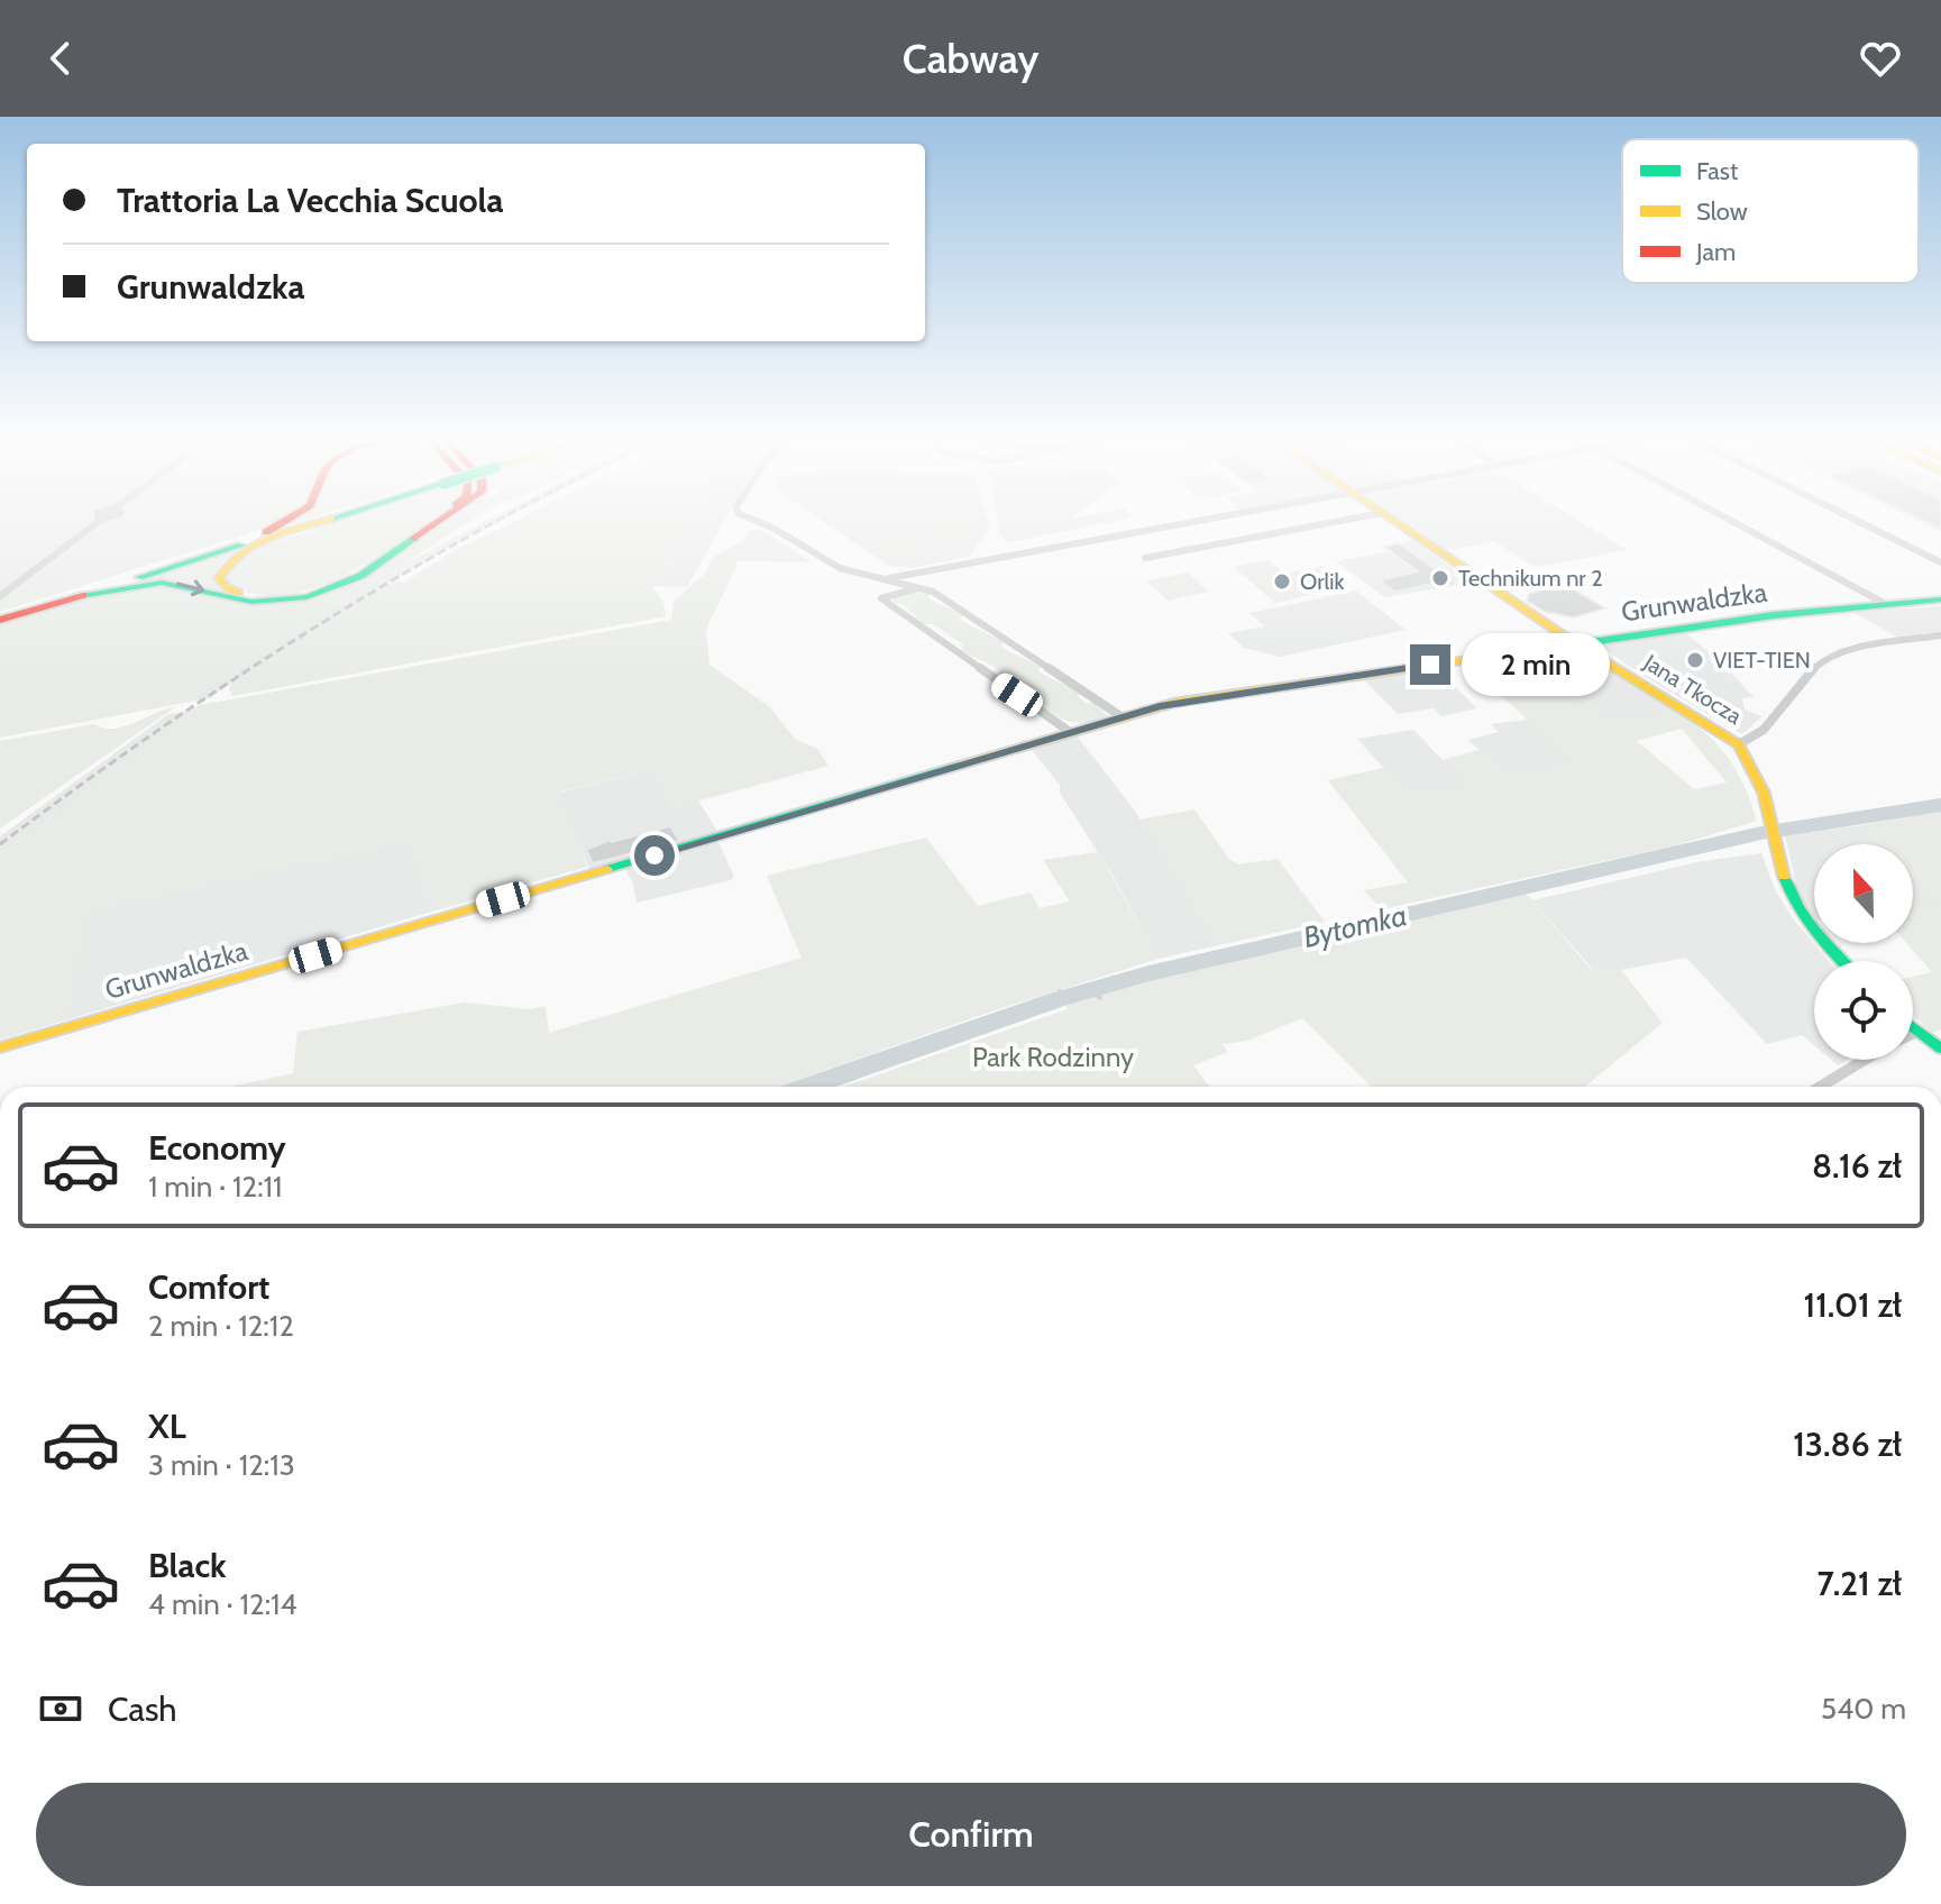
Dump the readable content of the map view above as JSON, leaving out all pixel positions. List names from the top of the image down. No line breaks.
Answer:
{"streets":{"main road":["Grunwaldzka","Jana Tkocza"]},"crossings":[["Grunwaldzka","Jana Tkocza"]],"water":["Bytomka"],"parks":["Park Rodzinny"],"places":["Technikum nr 2","Orlik","VIET-TIEN"],"legend":["Fast","Slow","Jam"],"north":"top","page":{"header":"Cabway","banner":["Trattoria La Vecchia Scuola","Grunwaldzka"],"bubble":"2 min","list":[{"name":"Economy","note":"1 min · 12:11","value":"8.16 zł"},{"name":"Comfort","note":"2 min · 12:12","value":"11.01 zł"},{"name":"XL","note":"3 min · 12:13","value":"13.86 zł"},{"name":"Black","note":"4 min · 12:14","value":"7.21 zł"}],"pay":["Cash","540 m"],"buttons":"Confirm"}}
